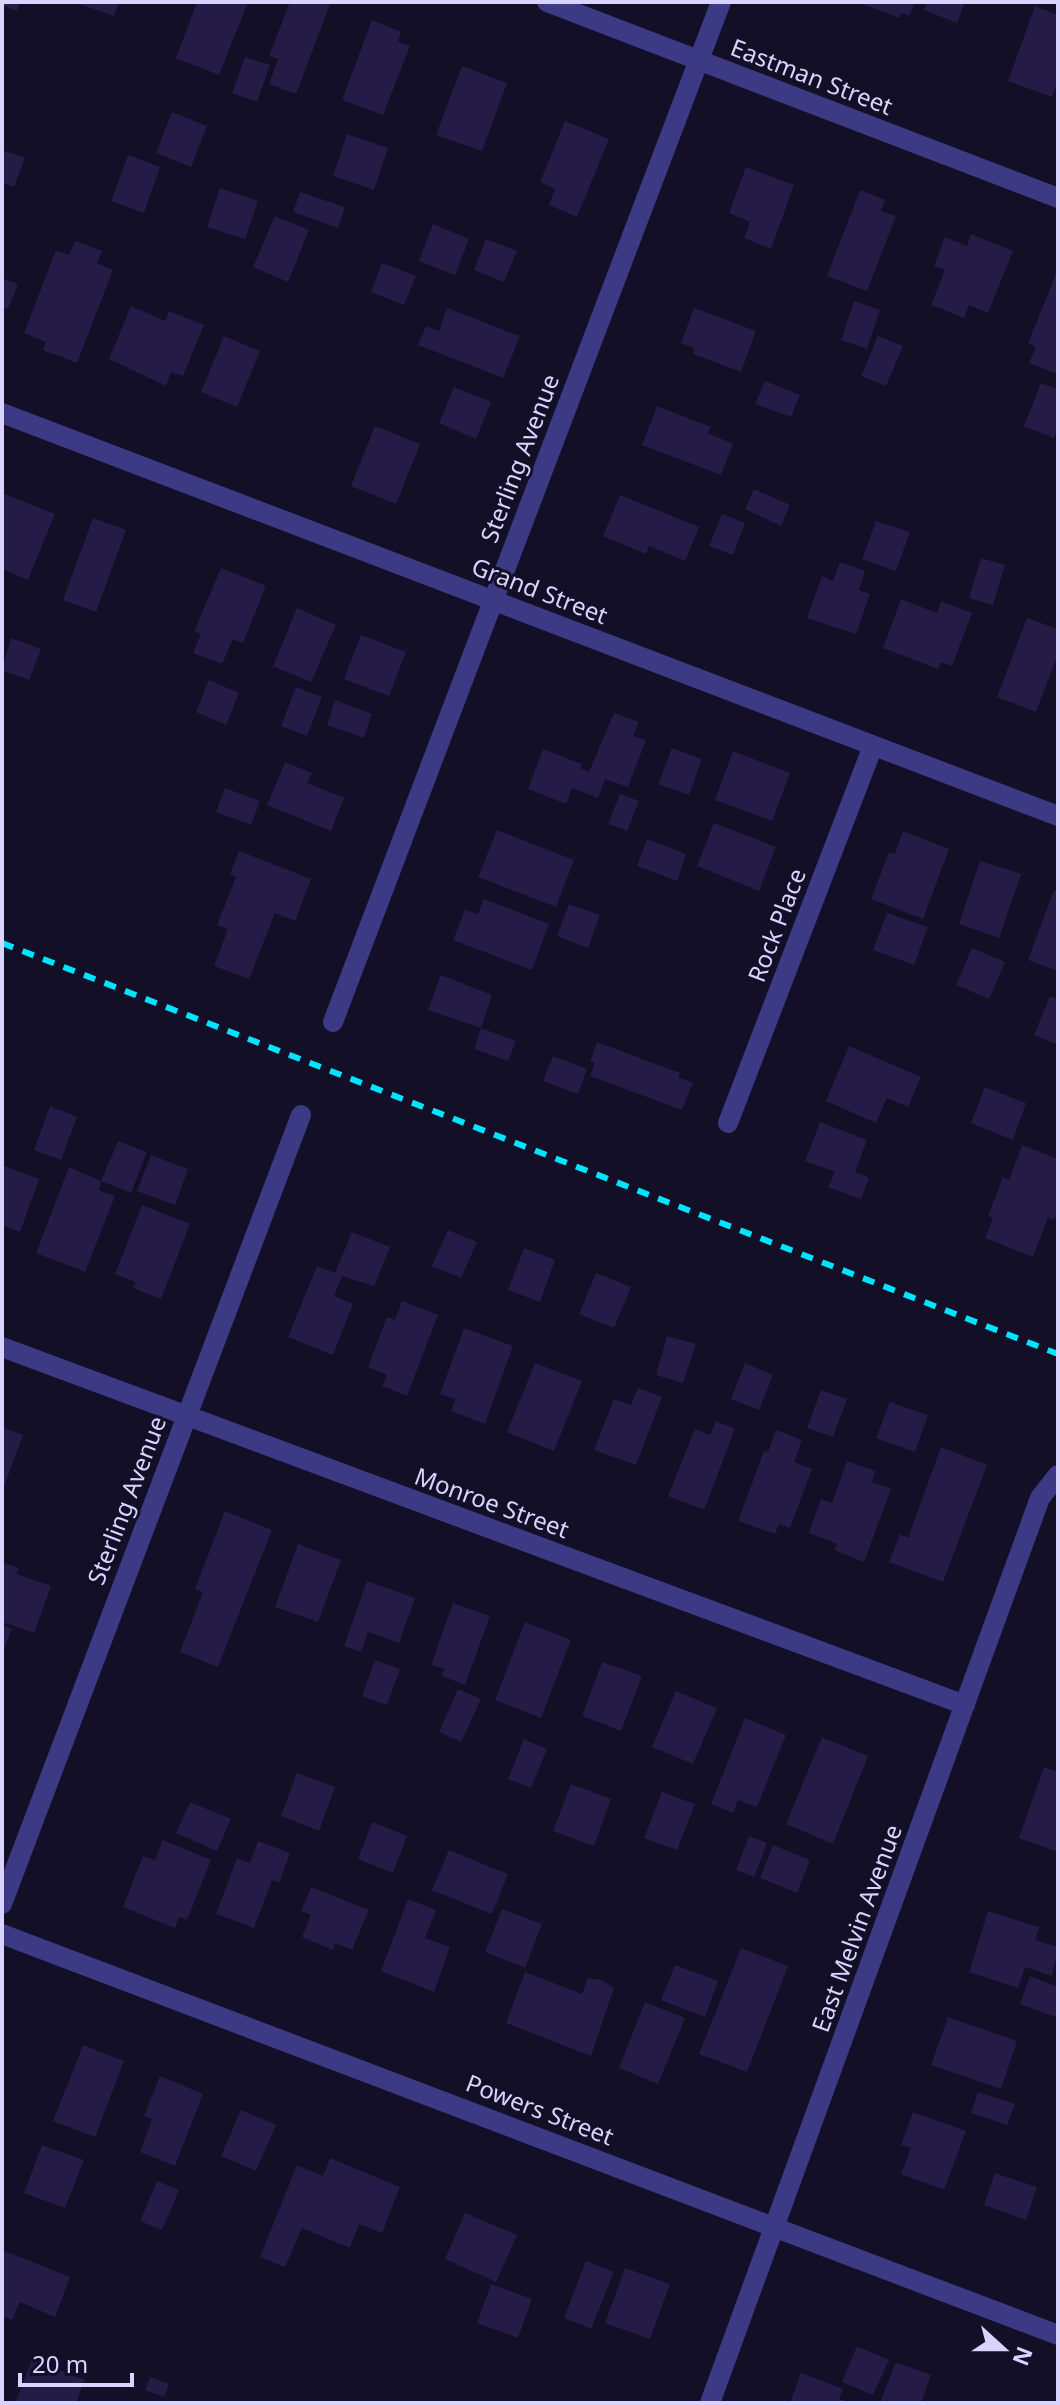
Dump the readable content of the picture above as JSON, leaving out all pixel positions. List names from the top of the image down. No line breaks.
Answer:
{"streets":{"street":["Eastman Street","Sterling Avenue","Grand Street","Rock Place","Monroe Street","East Melvin Avenue","Powers Street"]},"crossings":[["Eastman Street","Sterling Avenue"],["Sterling Avenue","Grand Street"],["Sterling Avenue","Monroe Street"],["Grand Street","Rock Place"],["Monroe Street","East Melvin Avenue"],["East Melvin Avenue","Powers Street"]],"scale_bar":"20 m","north":"right"}
